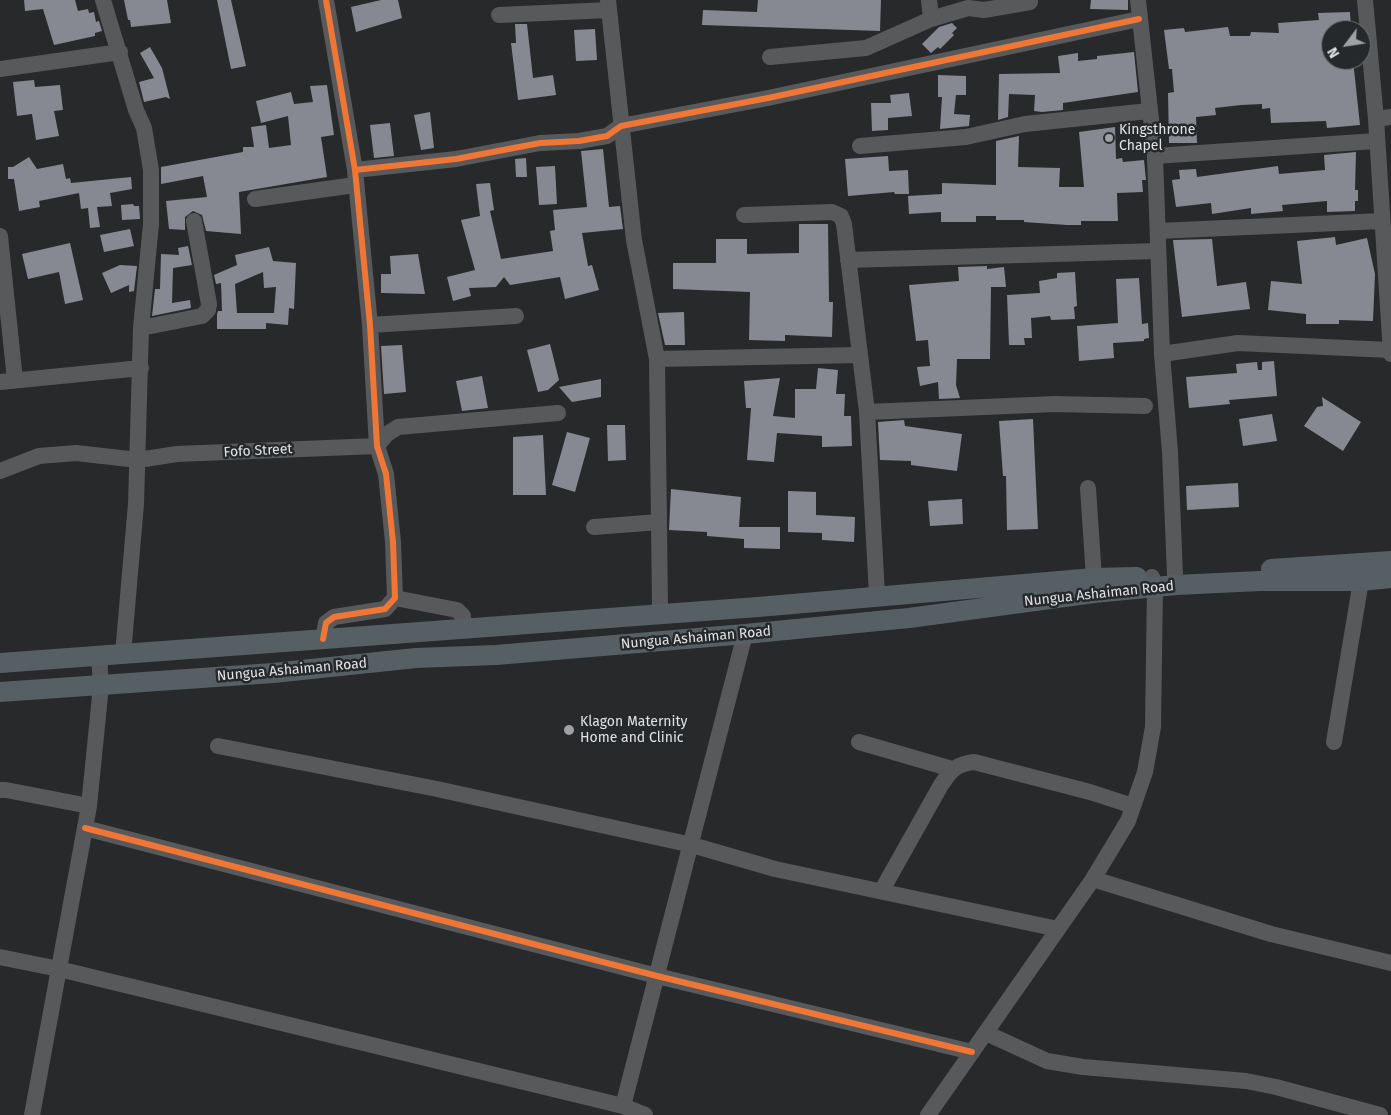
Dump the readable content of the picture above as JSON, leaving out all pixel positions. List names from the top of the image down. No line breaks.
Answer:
{"streets":{"main road":["Nungua Ashaiman Road"],"street":["Fofo Street"]},"places":["Kingsthrone Chapel","Klagon Maternity Home and Clinic"],"north":"bottom left"}
